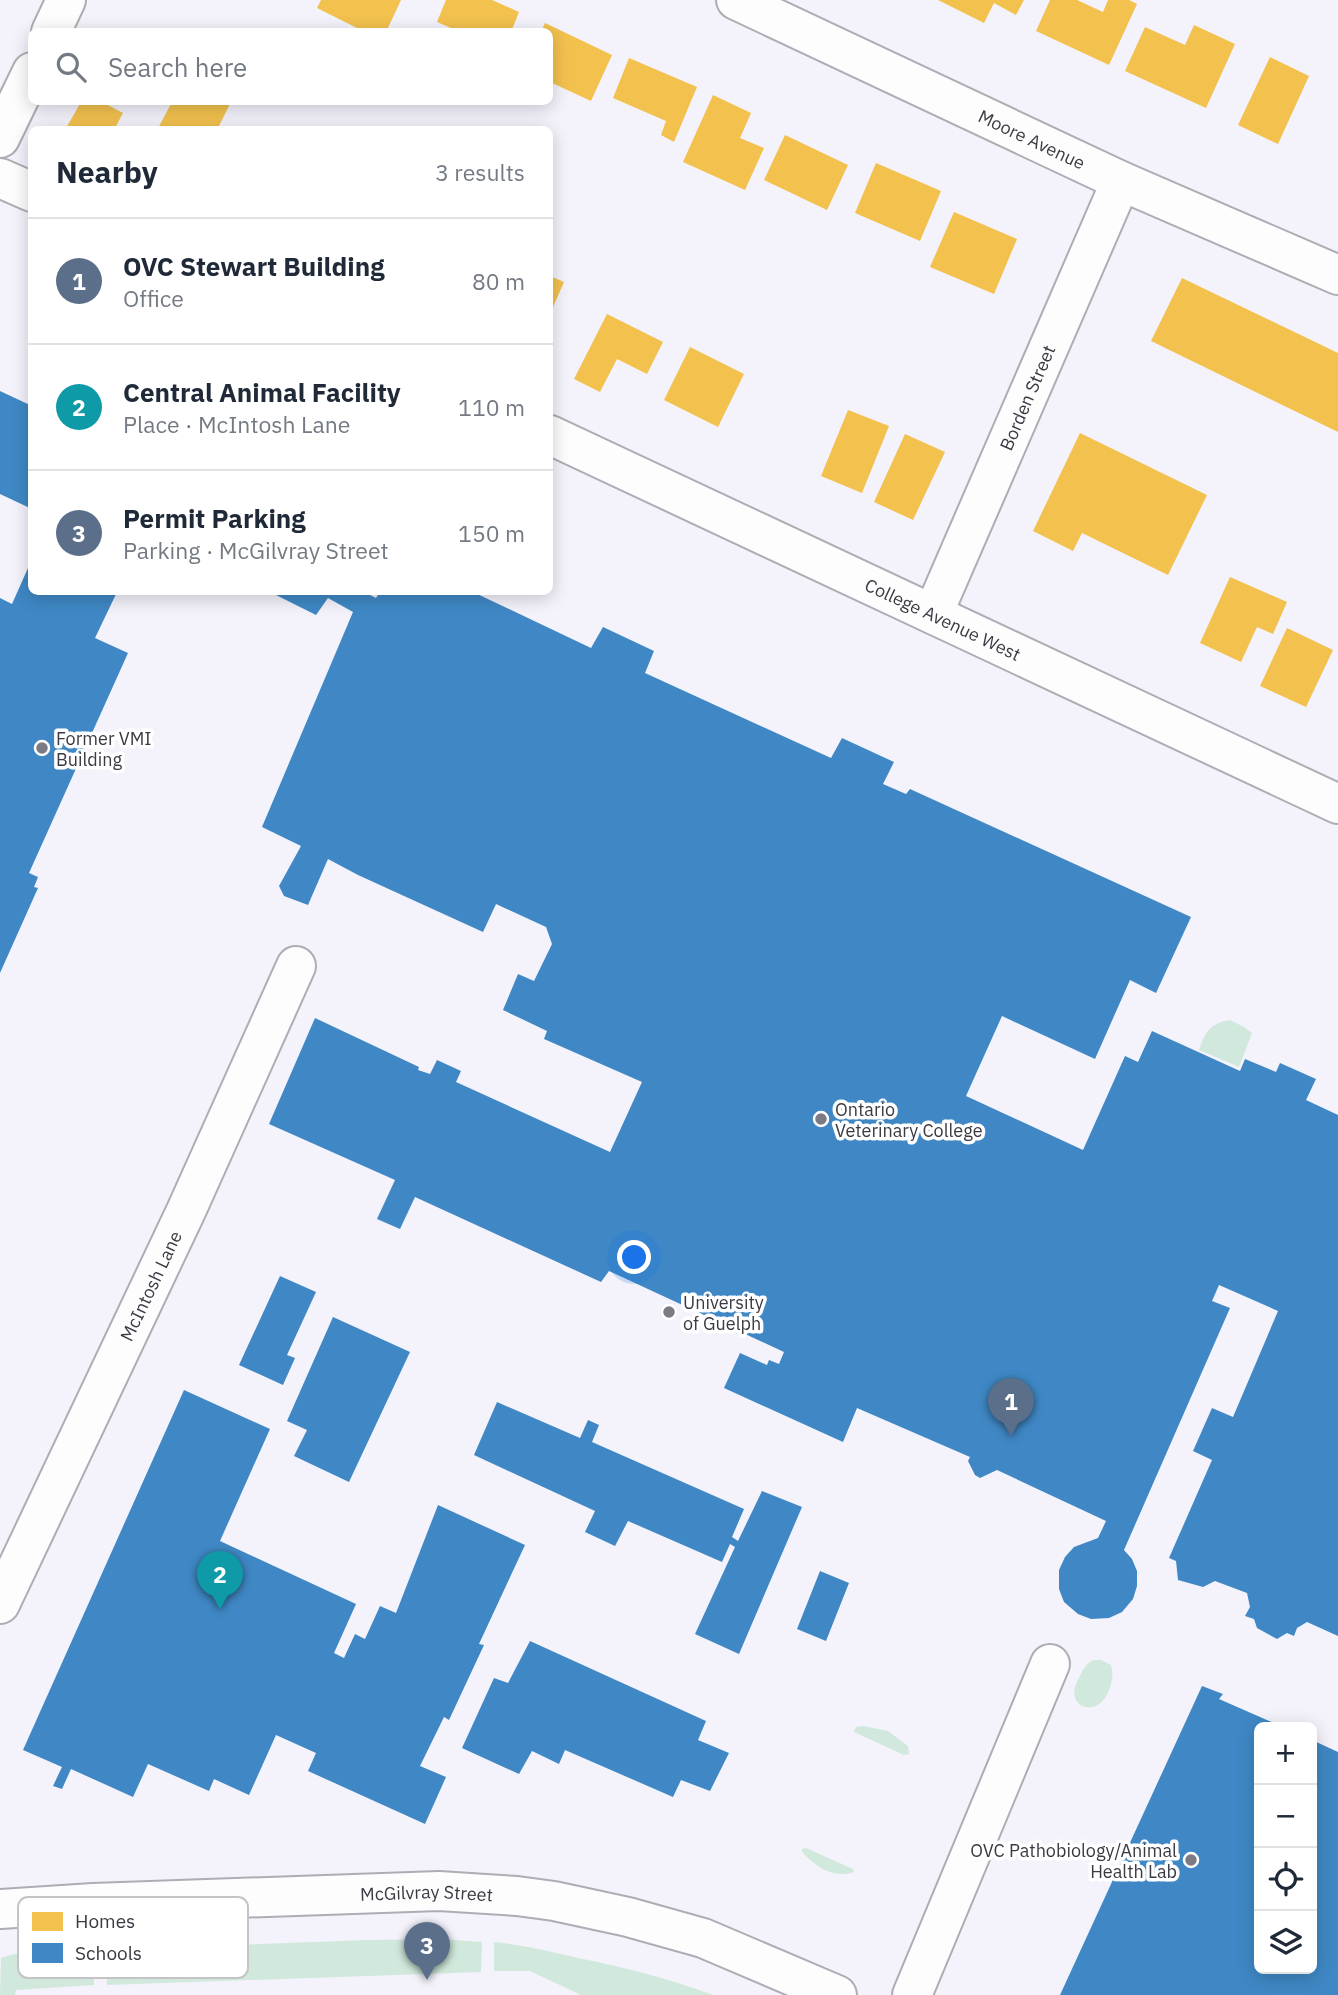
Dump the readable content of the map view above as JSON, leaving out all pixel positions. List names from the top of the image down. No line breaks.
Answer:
{"streets":{"street":["Moore Avenue","Borden Street","College Avenue West","McIntosh Lane","McGilvray Street"]},"crossings":[["Moore Avenue","Borden Street"],["Borden Street","College Avenue West"]],"places":["Former VMI Building","Ontario Veterinary College","University of Guelph","OVC Pathobiology/Animal Health Lab"],"legend":["Homes","Schools"],"page":{"search":"Search here","heading":["Nearby","3 results"],"list":[{"mark":"1","name":"OVC Stewart Building","note":"Office","value":"80 m"},{"mark":"2","name":"Central Animal Facility","note":"Place · McIntosh Lane","value":"110 m"},{"mark":"3","name":"Permit Parking","note":"Parking · McGilvray Street","value":"150 m"}],"pins":["1","2","3"],"map_buttons":["+","−"]}}
